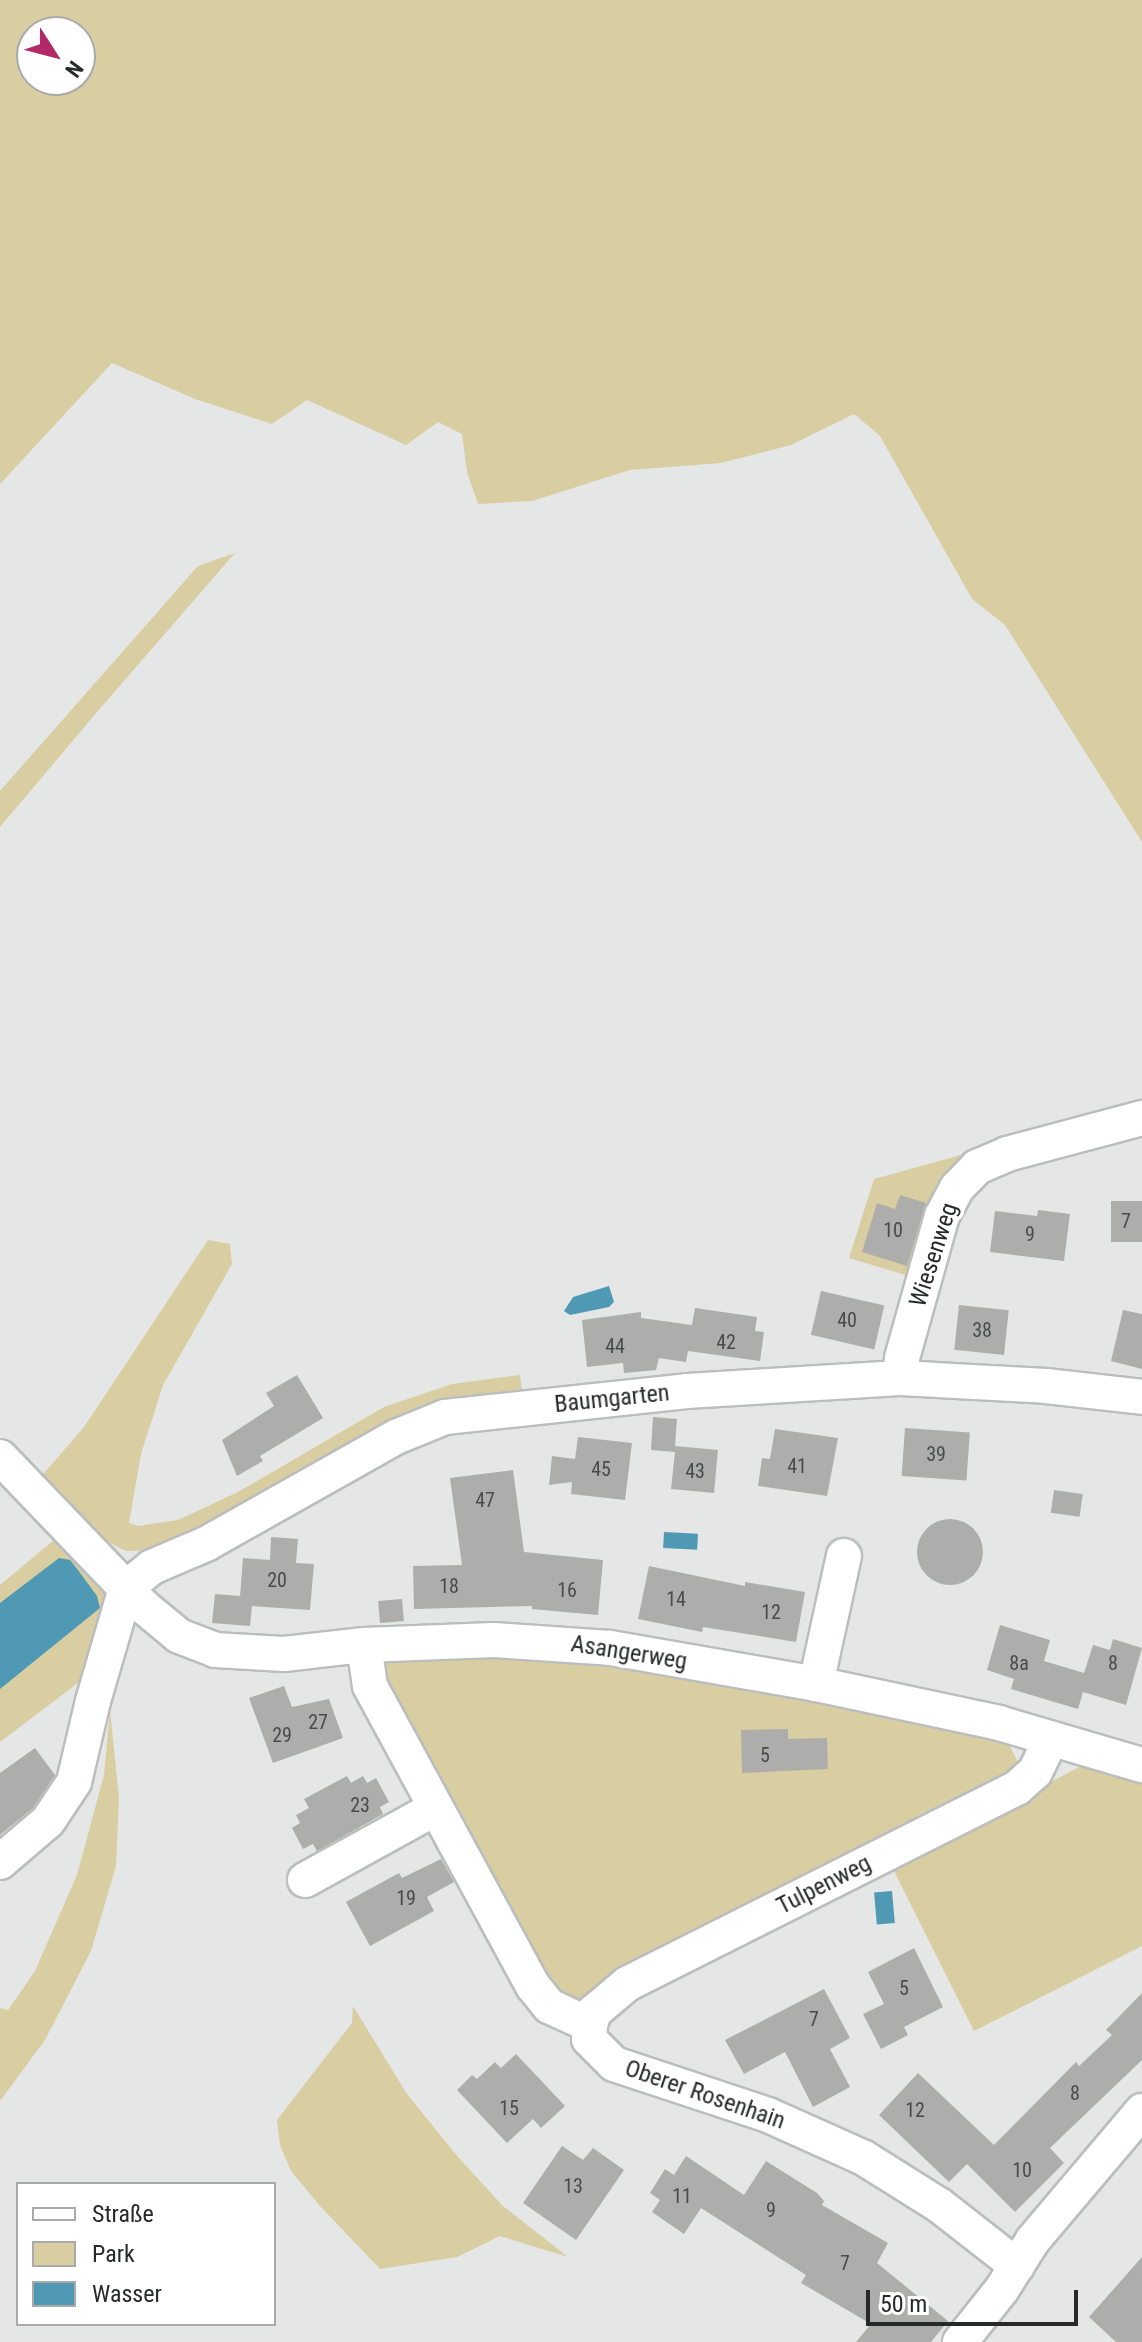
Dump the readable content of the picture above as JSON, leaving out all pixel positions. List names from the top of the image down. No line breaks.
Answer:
{"streets":{"street":["Wiesenweg","Baumgarten","Asangerweg","Tulpenweg","Oberer Rosenhain"]},"crossings":[["Wiesenweg","Baumgarten"],["Baumgarten","Asangerweg"],["Asangerweg","Tulpenweg"],["Tulpenweg","Oberer Rosenhain"]],"house_numbers":["7","10","9","40","38","42","44","39","41","45","43","47","20","18","16","14","12","8a","8","27","29","5","23","19","5","7","8","15","12","10","13","11","9","7"],"legend":["Straße","Park","Wasser"],"scale_bar":"50 m","north":"bottom right"}
